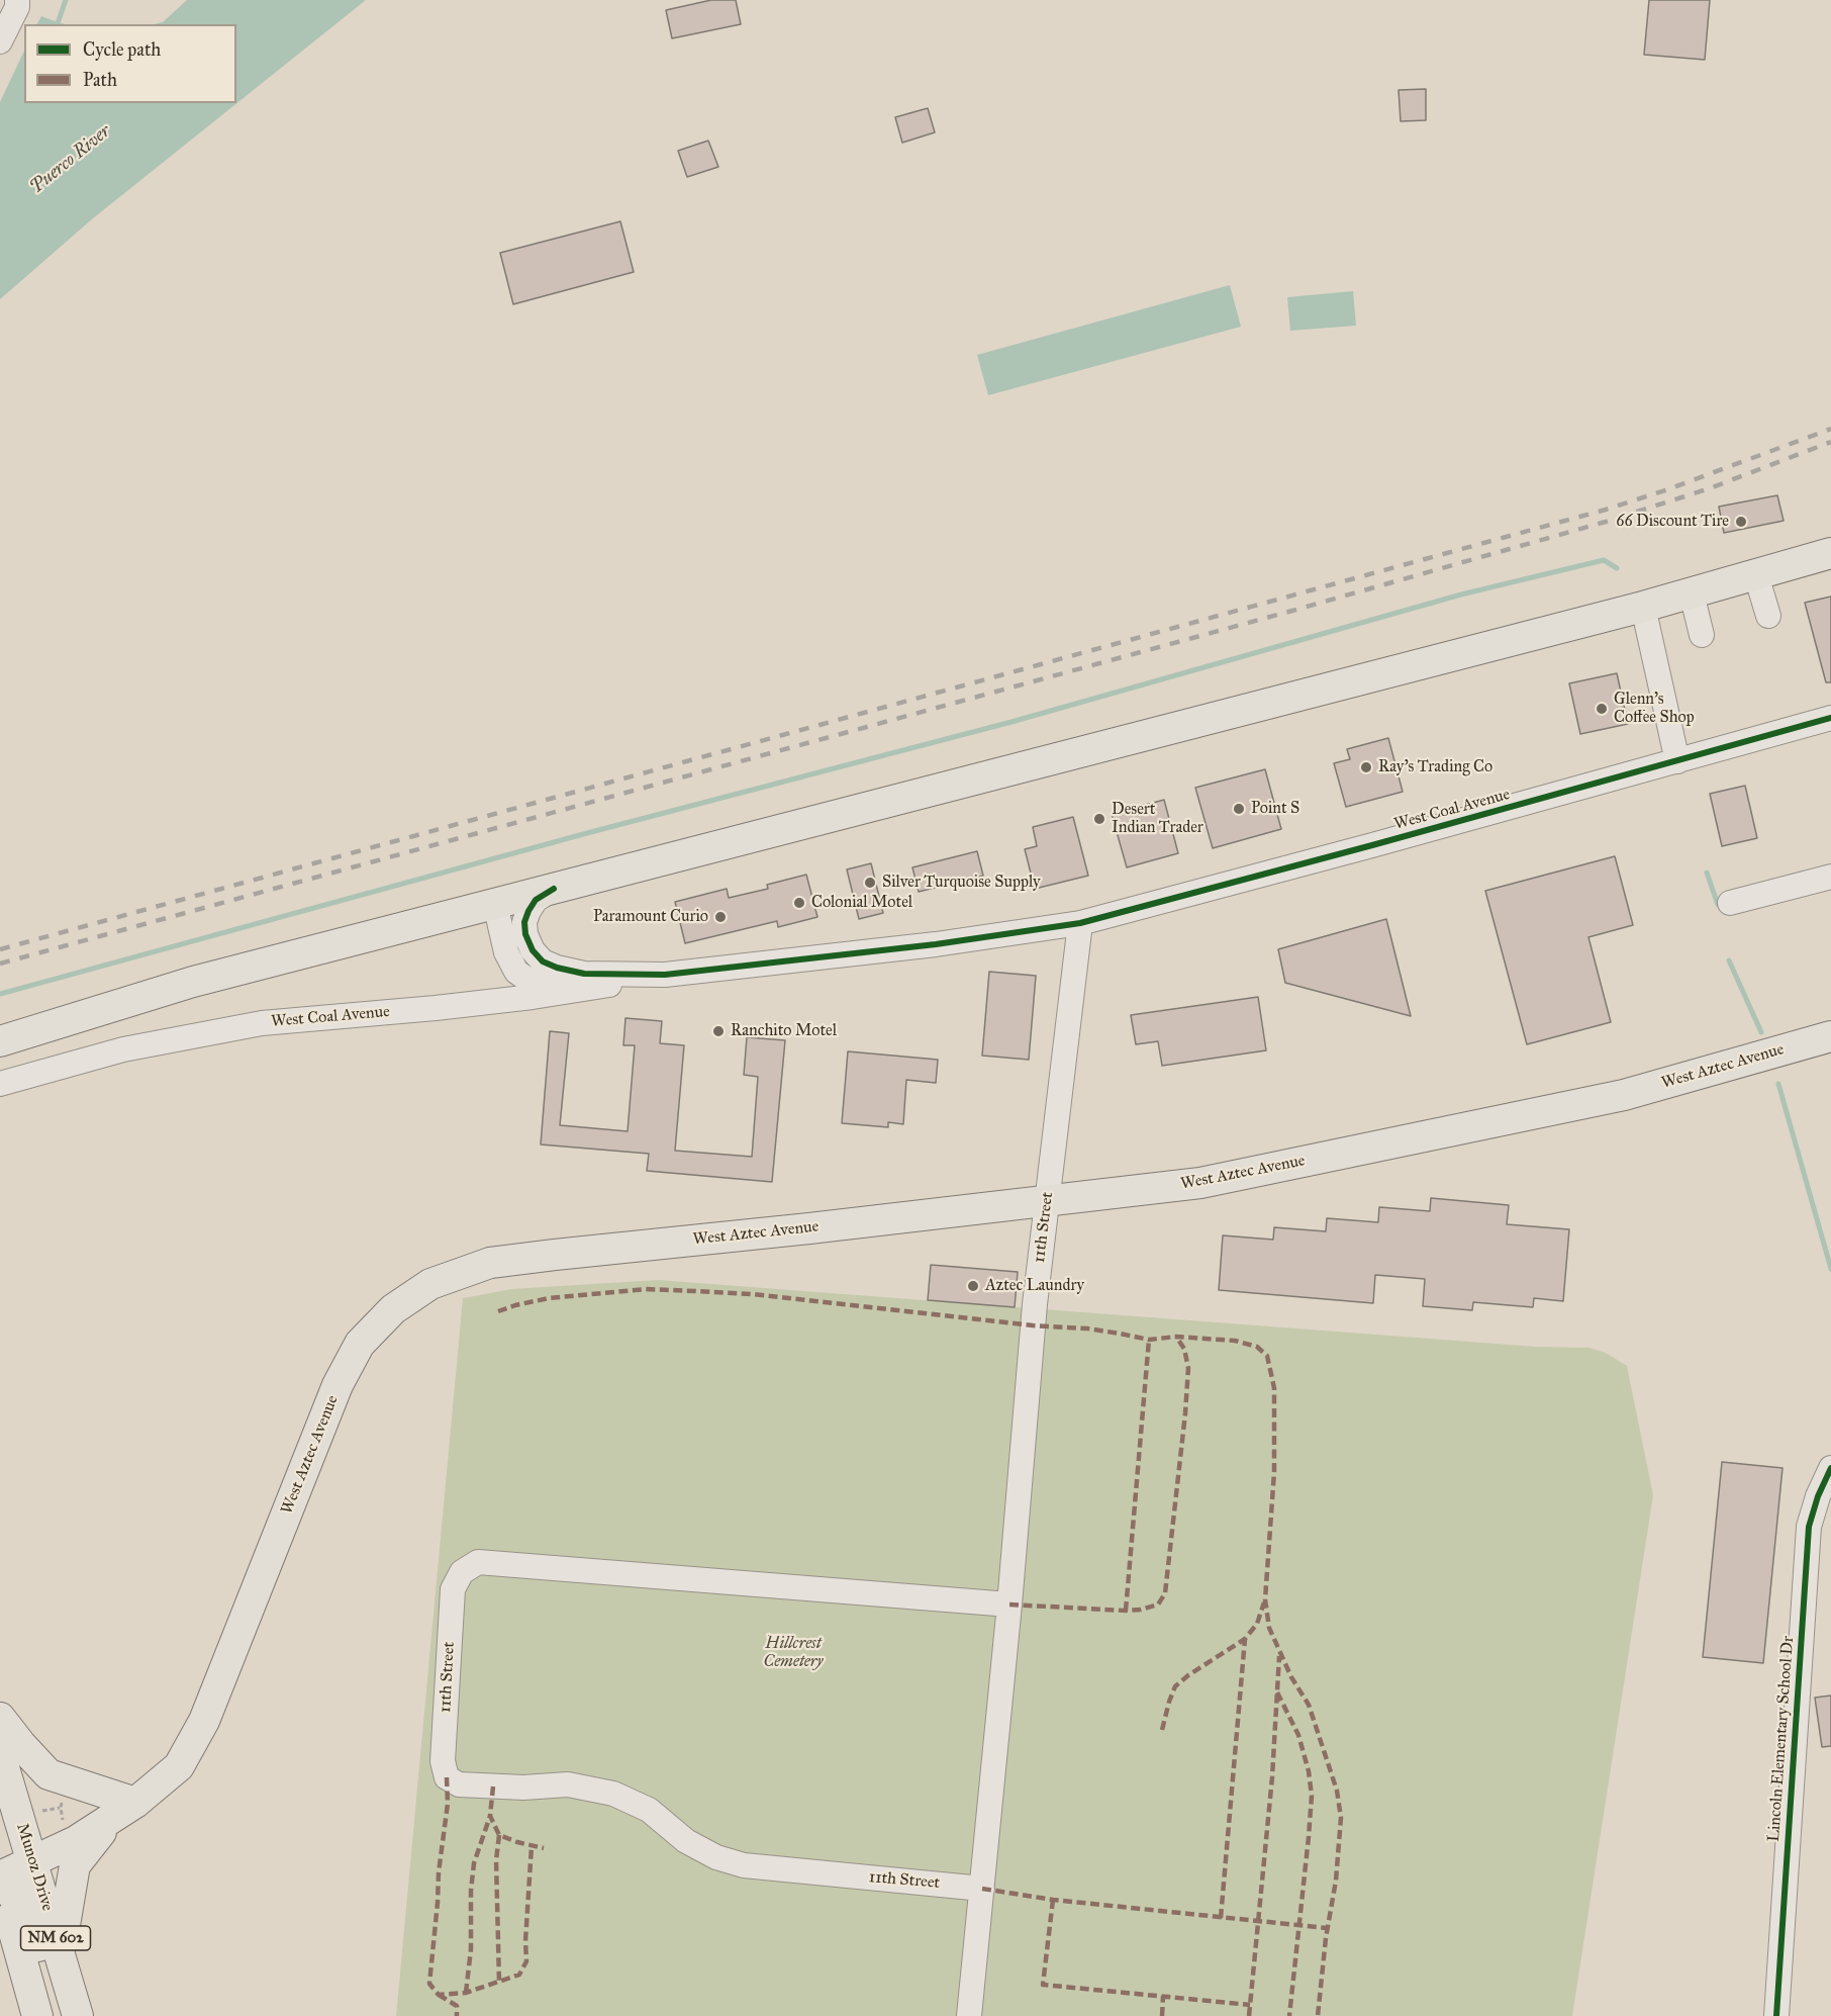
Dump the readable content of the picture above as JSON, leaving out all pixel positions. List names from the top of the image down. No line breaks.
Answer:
{"streets":{"main road":["West Aztec Avenue","Munoz Drive","NM 602"],"street":["West Coal Avenue","11th Street","Lincoln Elementary School Dr"]},"crossings":[["West Coal Avenue","11th Street"],["West Aztec Avenue","11th Street"],["West Aztec Avenue","Munoz Drive"],["West Aztec Avenue","NM 602"]],"water":["Puerco River"],"parks":["Hillcrest Cemetery"],"places":["66 Discount Tire","Glenn's Coffee Shop","Ray's Trading Co","Point S","Desert Indian Trader","Silver Turquoise Supply","Colonial Motel","Paramount Curio","Ranchito Motel","Aztec Laundry"],"legend":["Cycle path","Path"]}
